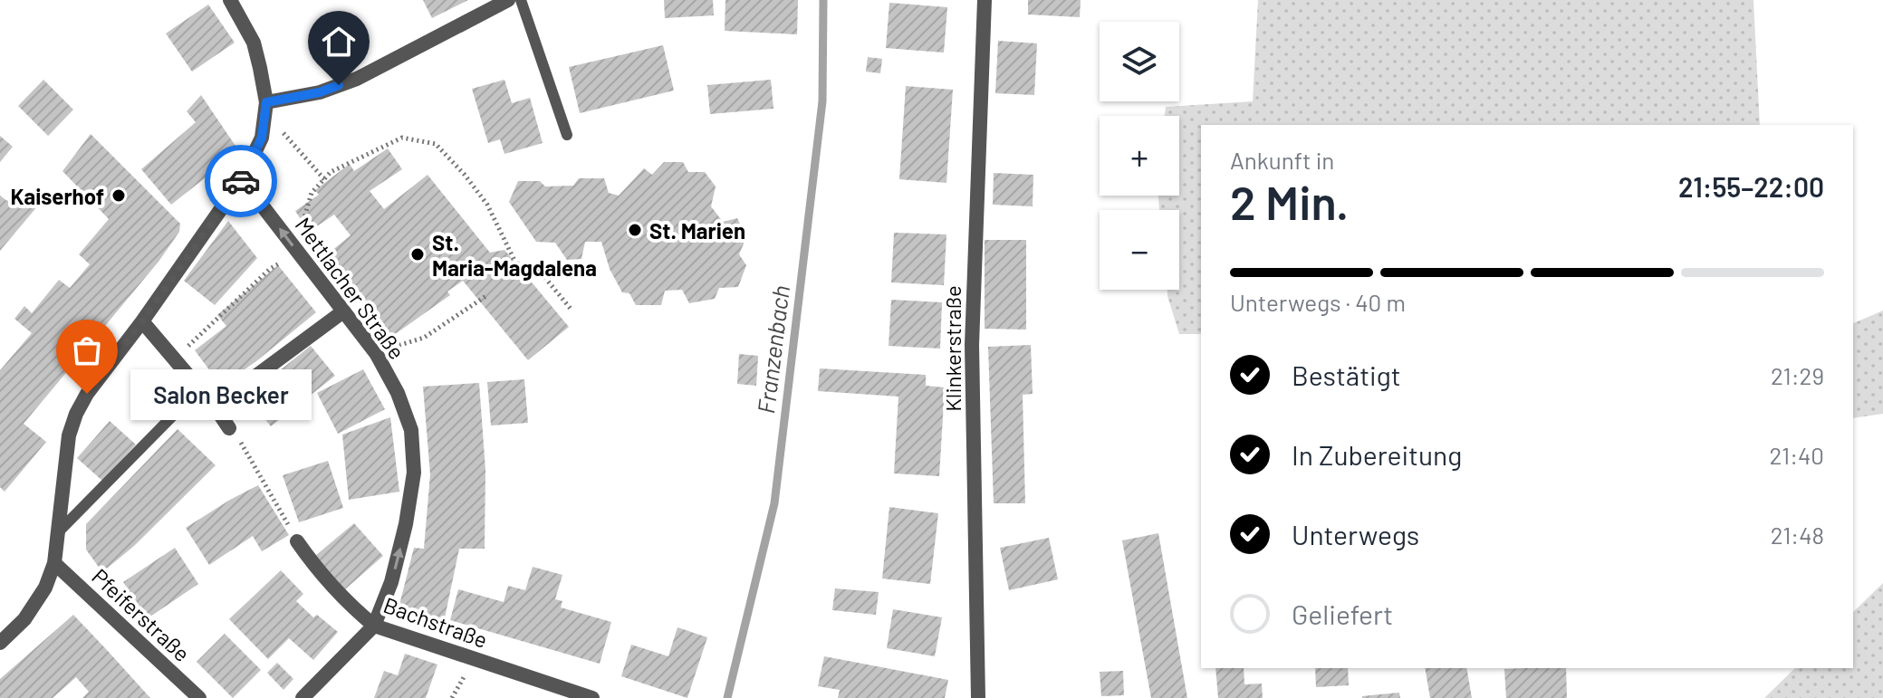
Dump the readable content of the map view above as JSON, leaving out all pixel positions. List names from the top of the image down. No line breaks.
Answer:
{"streets":{"street":["Mettlacher Straße","Klinkerstraße","Pfeiferstraße","Bachstraße"]},"crossings":[["Mettlacher Straße","Bachstraße"]],"one_way":["Mettlacher Straße"],"water":["Franzenbach"],"places":["Kaiserhof","St. Marien","St. Maria-Magdalena","Salon Becker"],"page":{"map_buttons":["+","−"],"heading":["2 Min.","Ankunft in","21:55–22:00"],"bar":"Unterwegs · 40 m","list":[["Bestätigt","21:29"],["In Zubereitung","21:40"],["Unterwegs","21:48"],"Geliefert"],"bubble":"Salon Becker"}}
